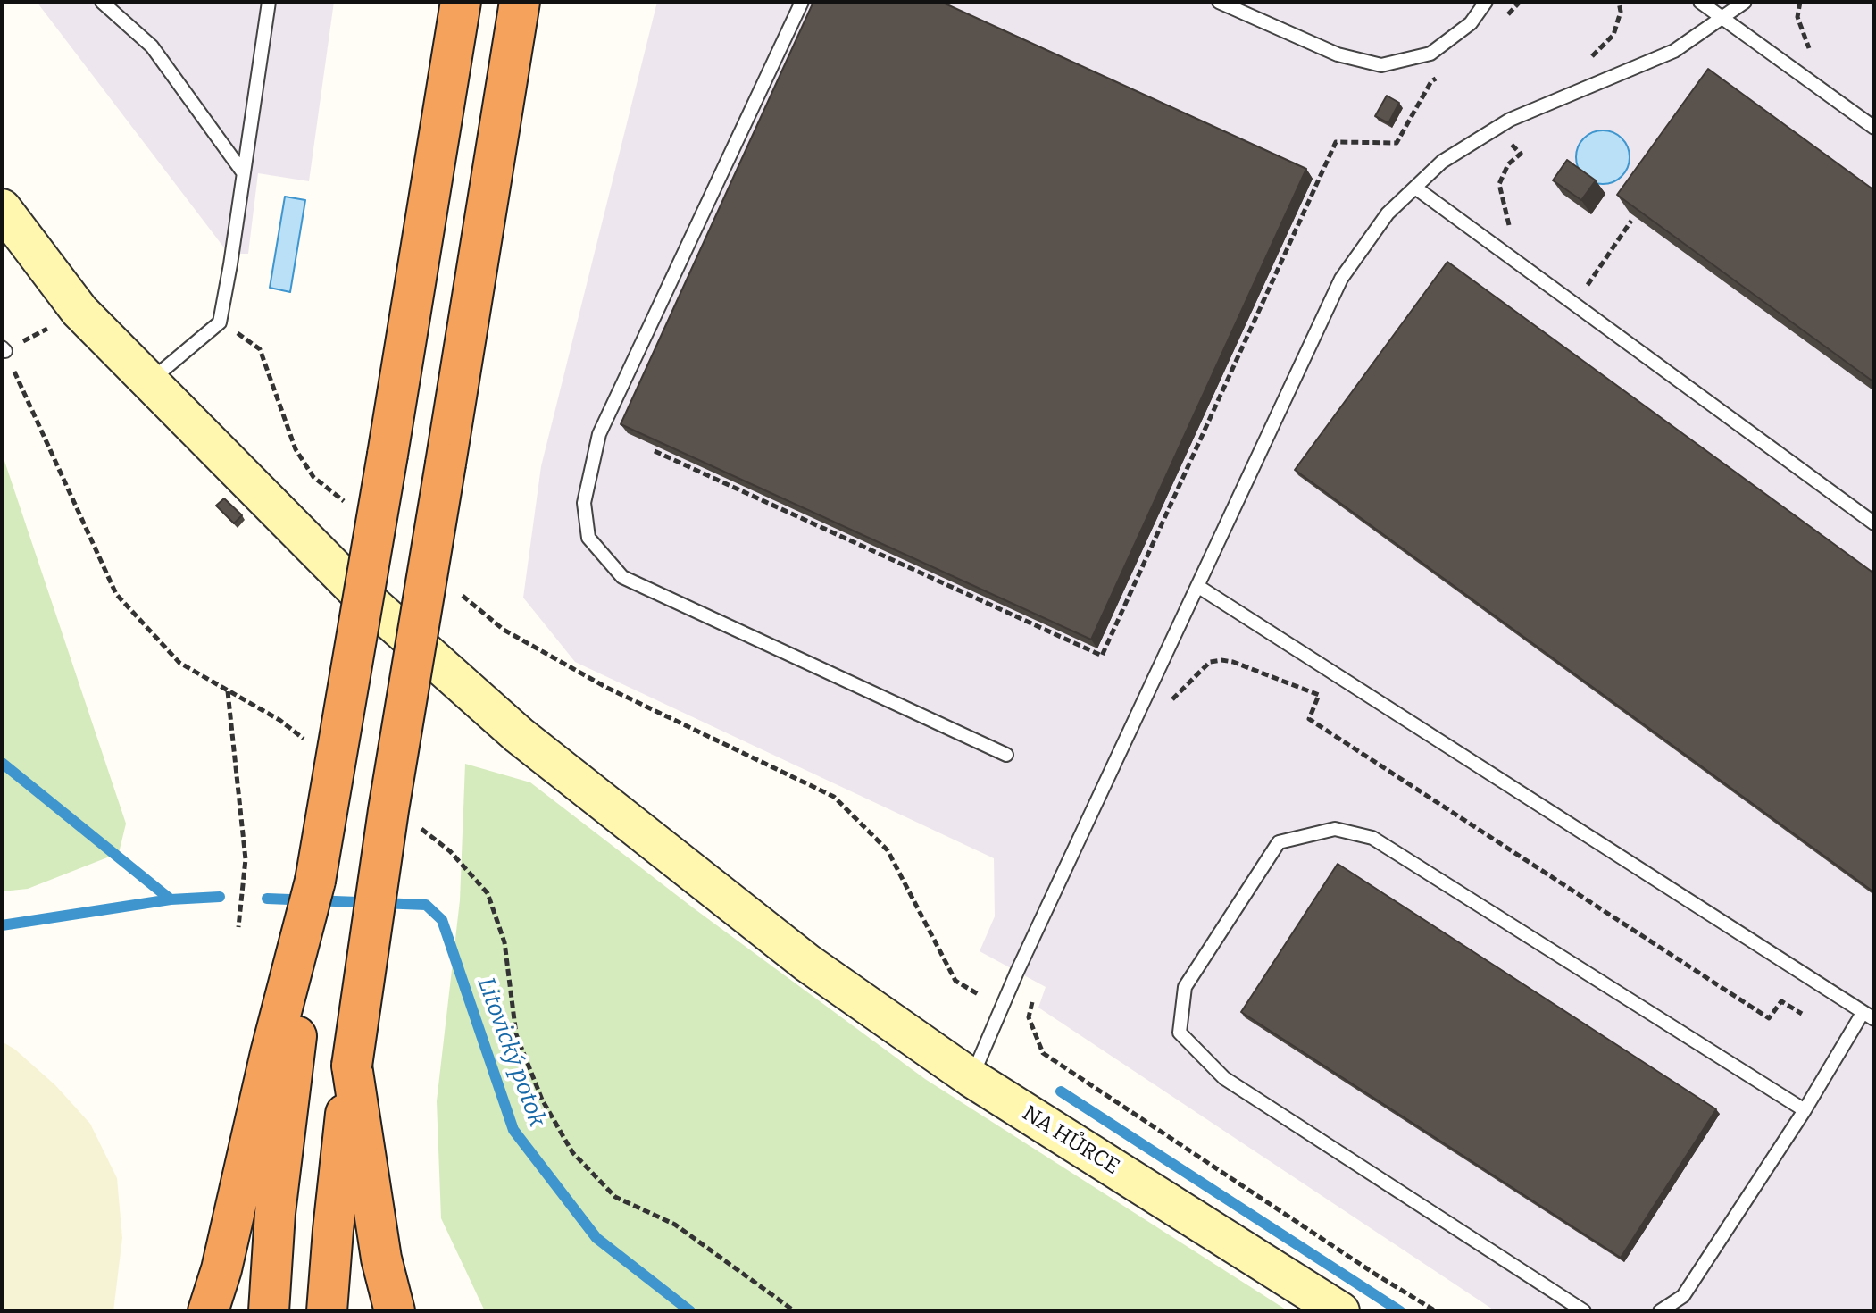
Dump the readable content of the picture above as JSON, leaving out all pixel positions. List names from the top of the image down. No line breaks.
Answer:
{"streets":{"main road":["NA HŮRCE"]},"water":["Litovický potok"]}
